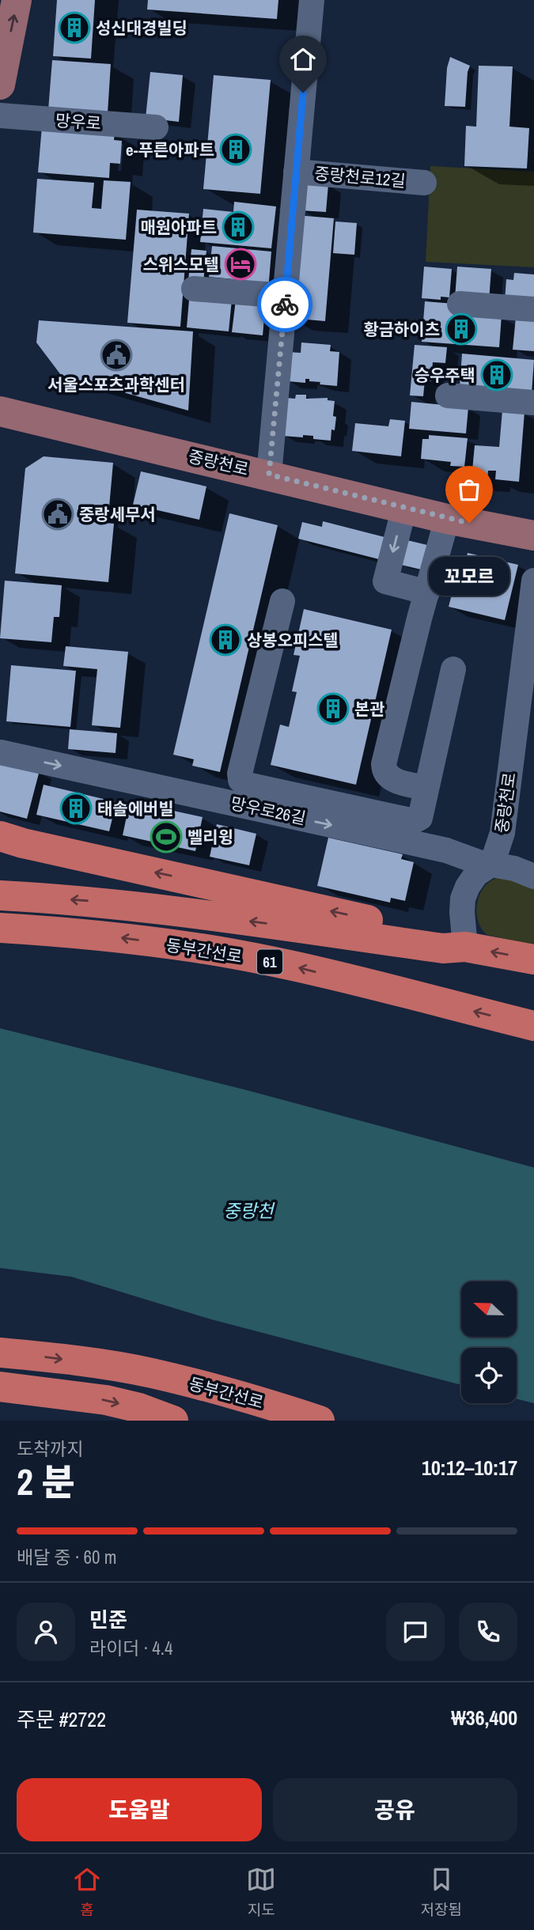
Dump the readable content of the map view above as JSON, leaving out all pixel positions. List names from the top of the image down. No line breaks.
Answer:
{"streets":{"highway":["동부간선로","61"],"main road":["중랑천로"],"street":["망우로","중랑천로12길","망우로26길"]},"crossings":[["중랑천로12길","중랑천로"],["중랑천로","망우로26길"]],"one_way":["망우로26길"],"water":["중랑천"],"places":{"building":["성신대경빌딩","e-푸른아파트","매원아파트","황금하이츠","승우주택","상봉오피스텔","본관","태솔에버빌"],"hotel":["스위스모텔"],"public building":["서울스포츠과학센터","중랑세무서"],"other":["꼬모르"],"sports":["벨리윙"]},"north":"left","page":{"bubble":"꼬모르","heading":["2 분","도착까지","10:12–10:17"],"panel":["민준","라이더 · 4.4","주문 #2722","₩36,400"],"bar":"배달 중 · 60 m","buttons":["도움말","공유"],"tabs":["홈","지도","저장됨"]}}
